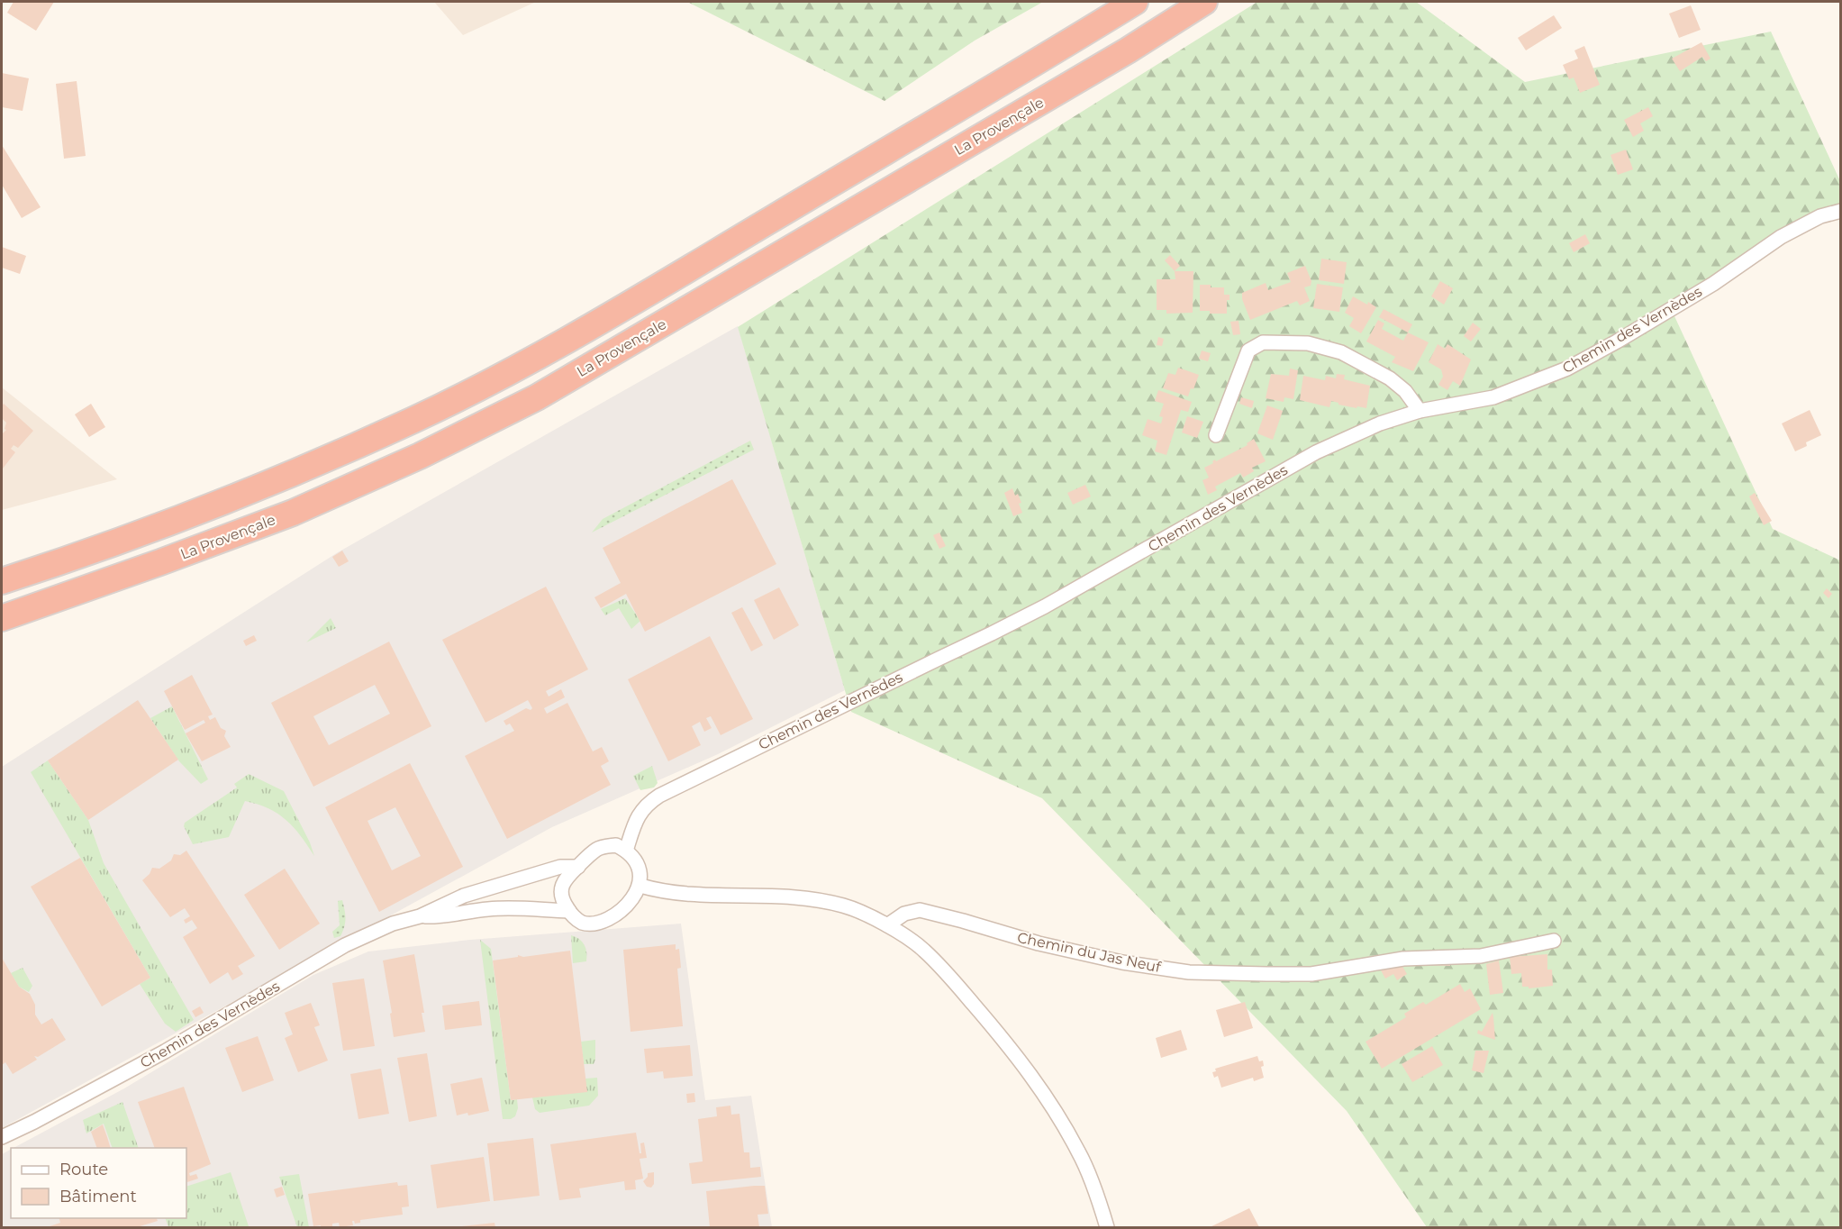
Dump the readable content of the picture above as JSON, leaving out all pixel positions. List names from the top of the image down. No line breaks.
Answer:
{"streets":{"highway":["La Provençale"],"street":["Chemin des Vernèdes","Chemin du Jas Neuf"]},"legend":["Route","Bâtiment"]}
